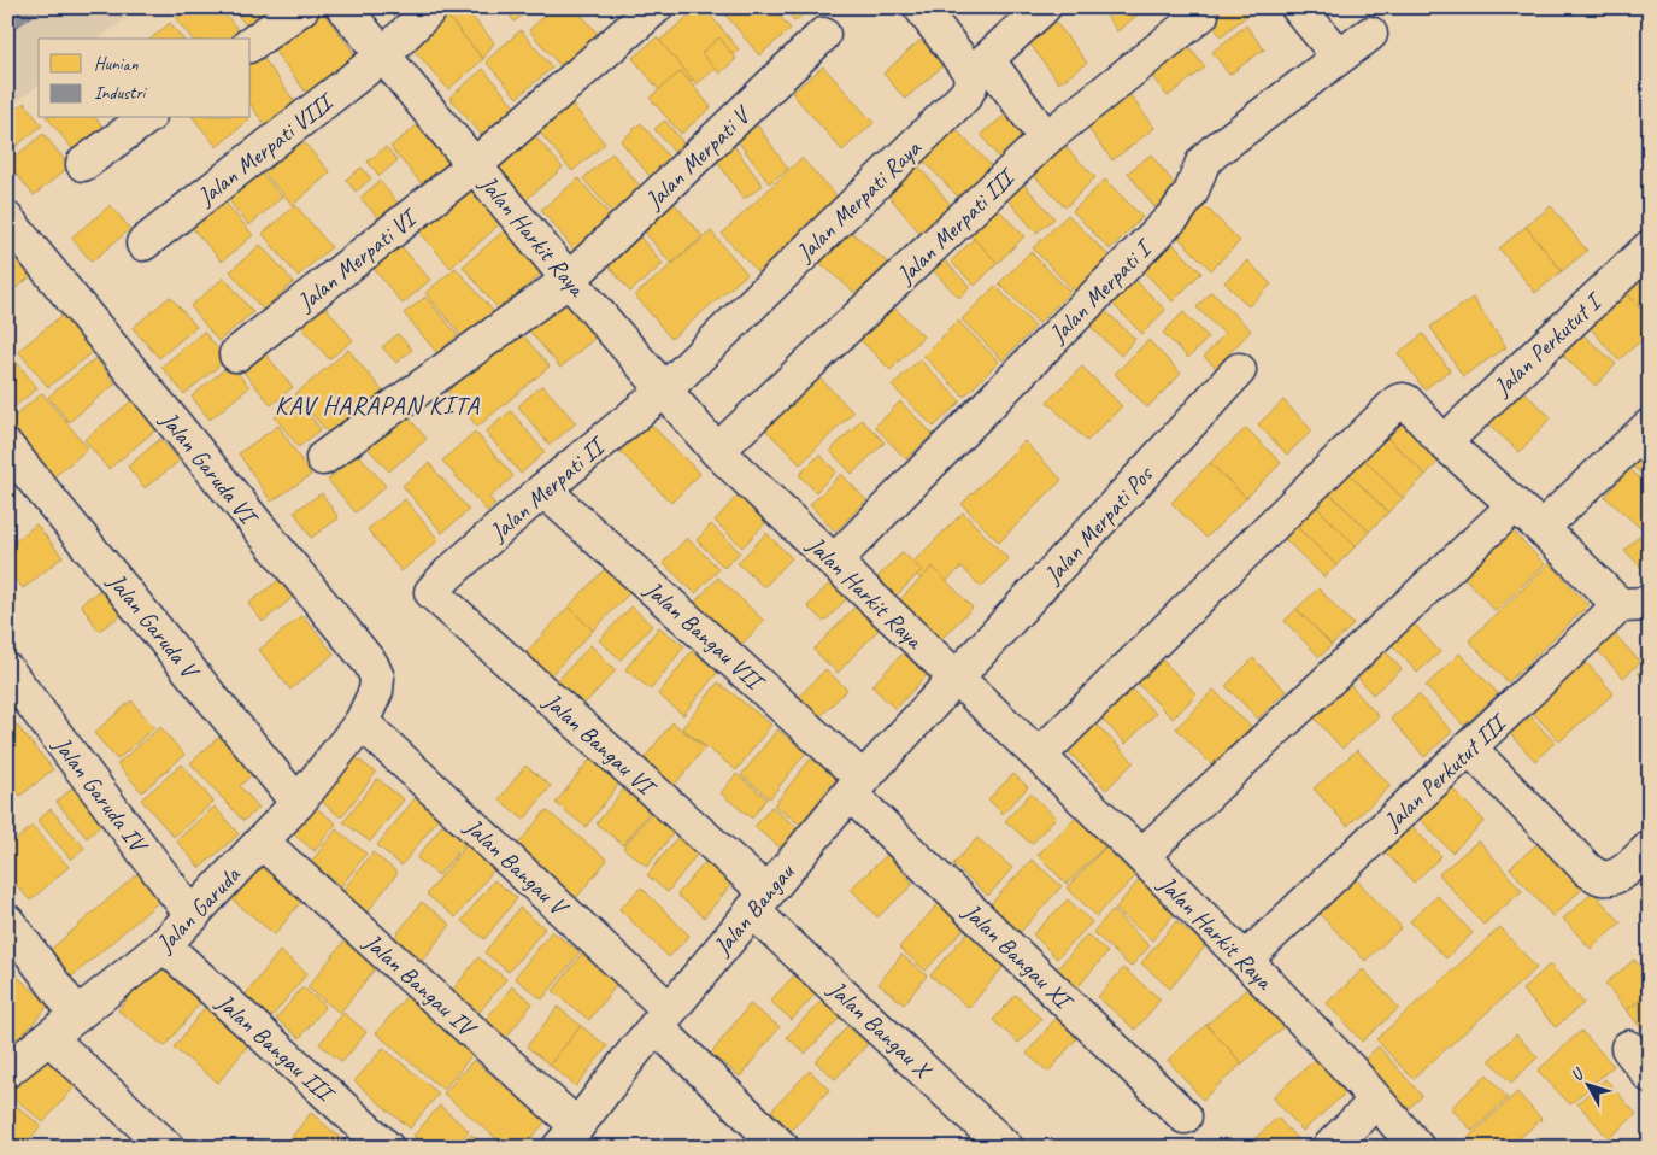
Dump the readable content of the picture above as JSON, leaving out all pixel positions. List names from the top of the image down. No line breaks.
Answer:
{"streets":{"street":["Jalan Merpati VIII","Jalan Merpati V","Jalan Merpati Raya","Jalan Merpati III","Jalan Harkit Raya","Jalan Merpati VI","Jalan Merpati I","Jalan Perkutut I","Jalan Garuda VI","Jalan Merpati II","Jalan Merpati Pos","Jalan Garuda V","Jalan Bangau VII","Jalan Bangau VI","Jalan Perkutut III","Jalan Garuda IV","Jalan Bangau V","Jalan Garuda","Jalan Bangau","Jalan Bangau XI","Jalan Bangau IV","Jalan Bangau X","Jalan Bangau III"]},"crossings":[["Jalan Merpati VIII","Jalan Harkit Raya"],["Jalan Merpati V","Jalan Harkit Raya"],["Jalan Merpati Raya","Jalan Harkit Raya"],["Jalan Merpati Raya","Jalan Merpati II"],["Jalan Merpati III","Jalan Harkit Raya"],["Jalan Harkit Raya","Jalan Merpati VI"],["Jalan Harkit Raya","Jalan Merpati I"],["Jalan Harkit Raya","Jalan Merpati II"],["Jalan Harkit Raya","Jalan Merpati Pos"],["Jalan Harkit Raya","Jalan Perkutut III"],["Jalan Harkit Raya","Jalan Bangau"],["Jalan Garuda VI","Jalan Bangau V"],["Jalan Garuda VI","Jalan Garuda"],["Jalan Merpati II","Jalan Bangau VII"],["Jalan Merpati II","Jalan Bangau VI"],["Jalan Merpati Pos","Jalan Bangau"],["Jalan Garuda V","Jalan Garuda"],["Jalan Bangau VII","Jalan Bangau"],["Jalan Bangau VII","Jalan Bangau XI"],["Jalan Bangau VI","Jalan Bangau"],["Jalan Bangau VI","Jalan Bangau X"],["Jalan Garuda IV","Jalan Garuda"],["Jalan Bangau V","Jalan Garuda"],["Jalan Bangau V","Jalan Bangau"],["Jalan Garuda","Jalan Bangau IV"],["Jalan Garuda","Jalan Bangau III"],["Jalan Bangau","Jalan Bangau XI"],["Jalan Bangau","Jalan Bangau IV"],["Jalan Bangau","Jalan Bangau X"]],"districts":["KAV HARAPAN KITA"],"legend":["Hunian","Industri"],"north":"top left"}
